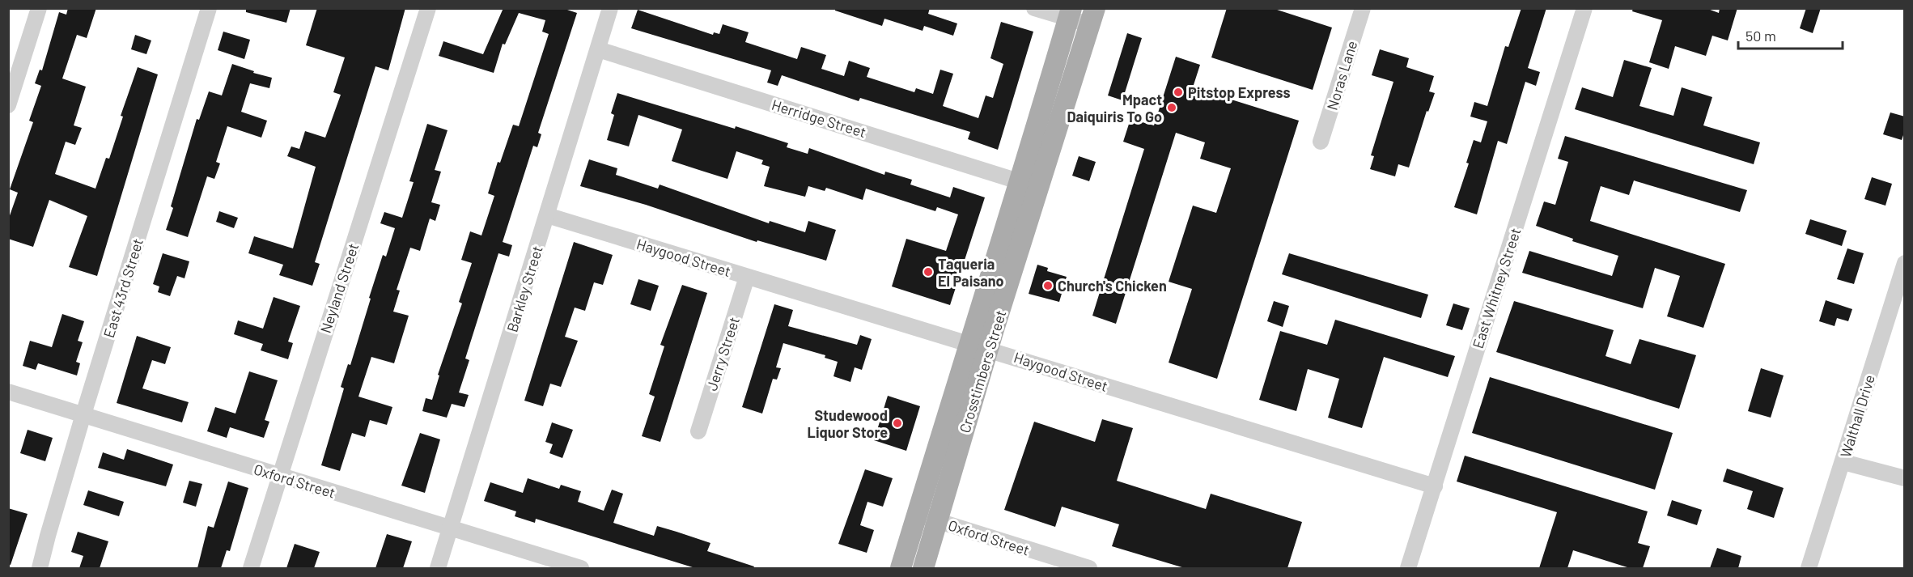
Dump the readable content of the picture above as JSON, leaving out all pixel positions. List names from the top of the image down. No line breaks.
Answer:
{"streets":{"main road":["Crosstimbers Street"],"street":["Noras Lane","Herridge Street","Haygood Street","East 43rd Street","Neyland Street","East Whitney Street","Barkley Street","Jerry Street","Walthall Drive","Oxford Street"]},"crossings":[["Herridge Street","Barkley Street"],["Herridge Street","Crosstimbers Street"],["Haygood Street","East Whitney Street"],["Haygood Street","Barkley Street"],["Haygood Street","Jerry Street"],["Haygood Street","Crosstimbers Street"],["East 43rd Street","Oxford Street"],["Neyland Street","Oxford Street"],["Barkley Street","Oxford Street"],["Crosstimbers Street","Oxford Street"]],"places":["Pitstop Express","Mpact Daiquiris To Go","Taqueria El Paisano","Church's Chicken","Studewood Liquor Store"],"scale_bar":"50 m"}
